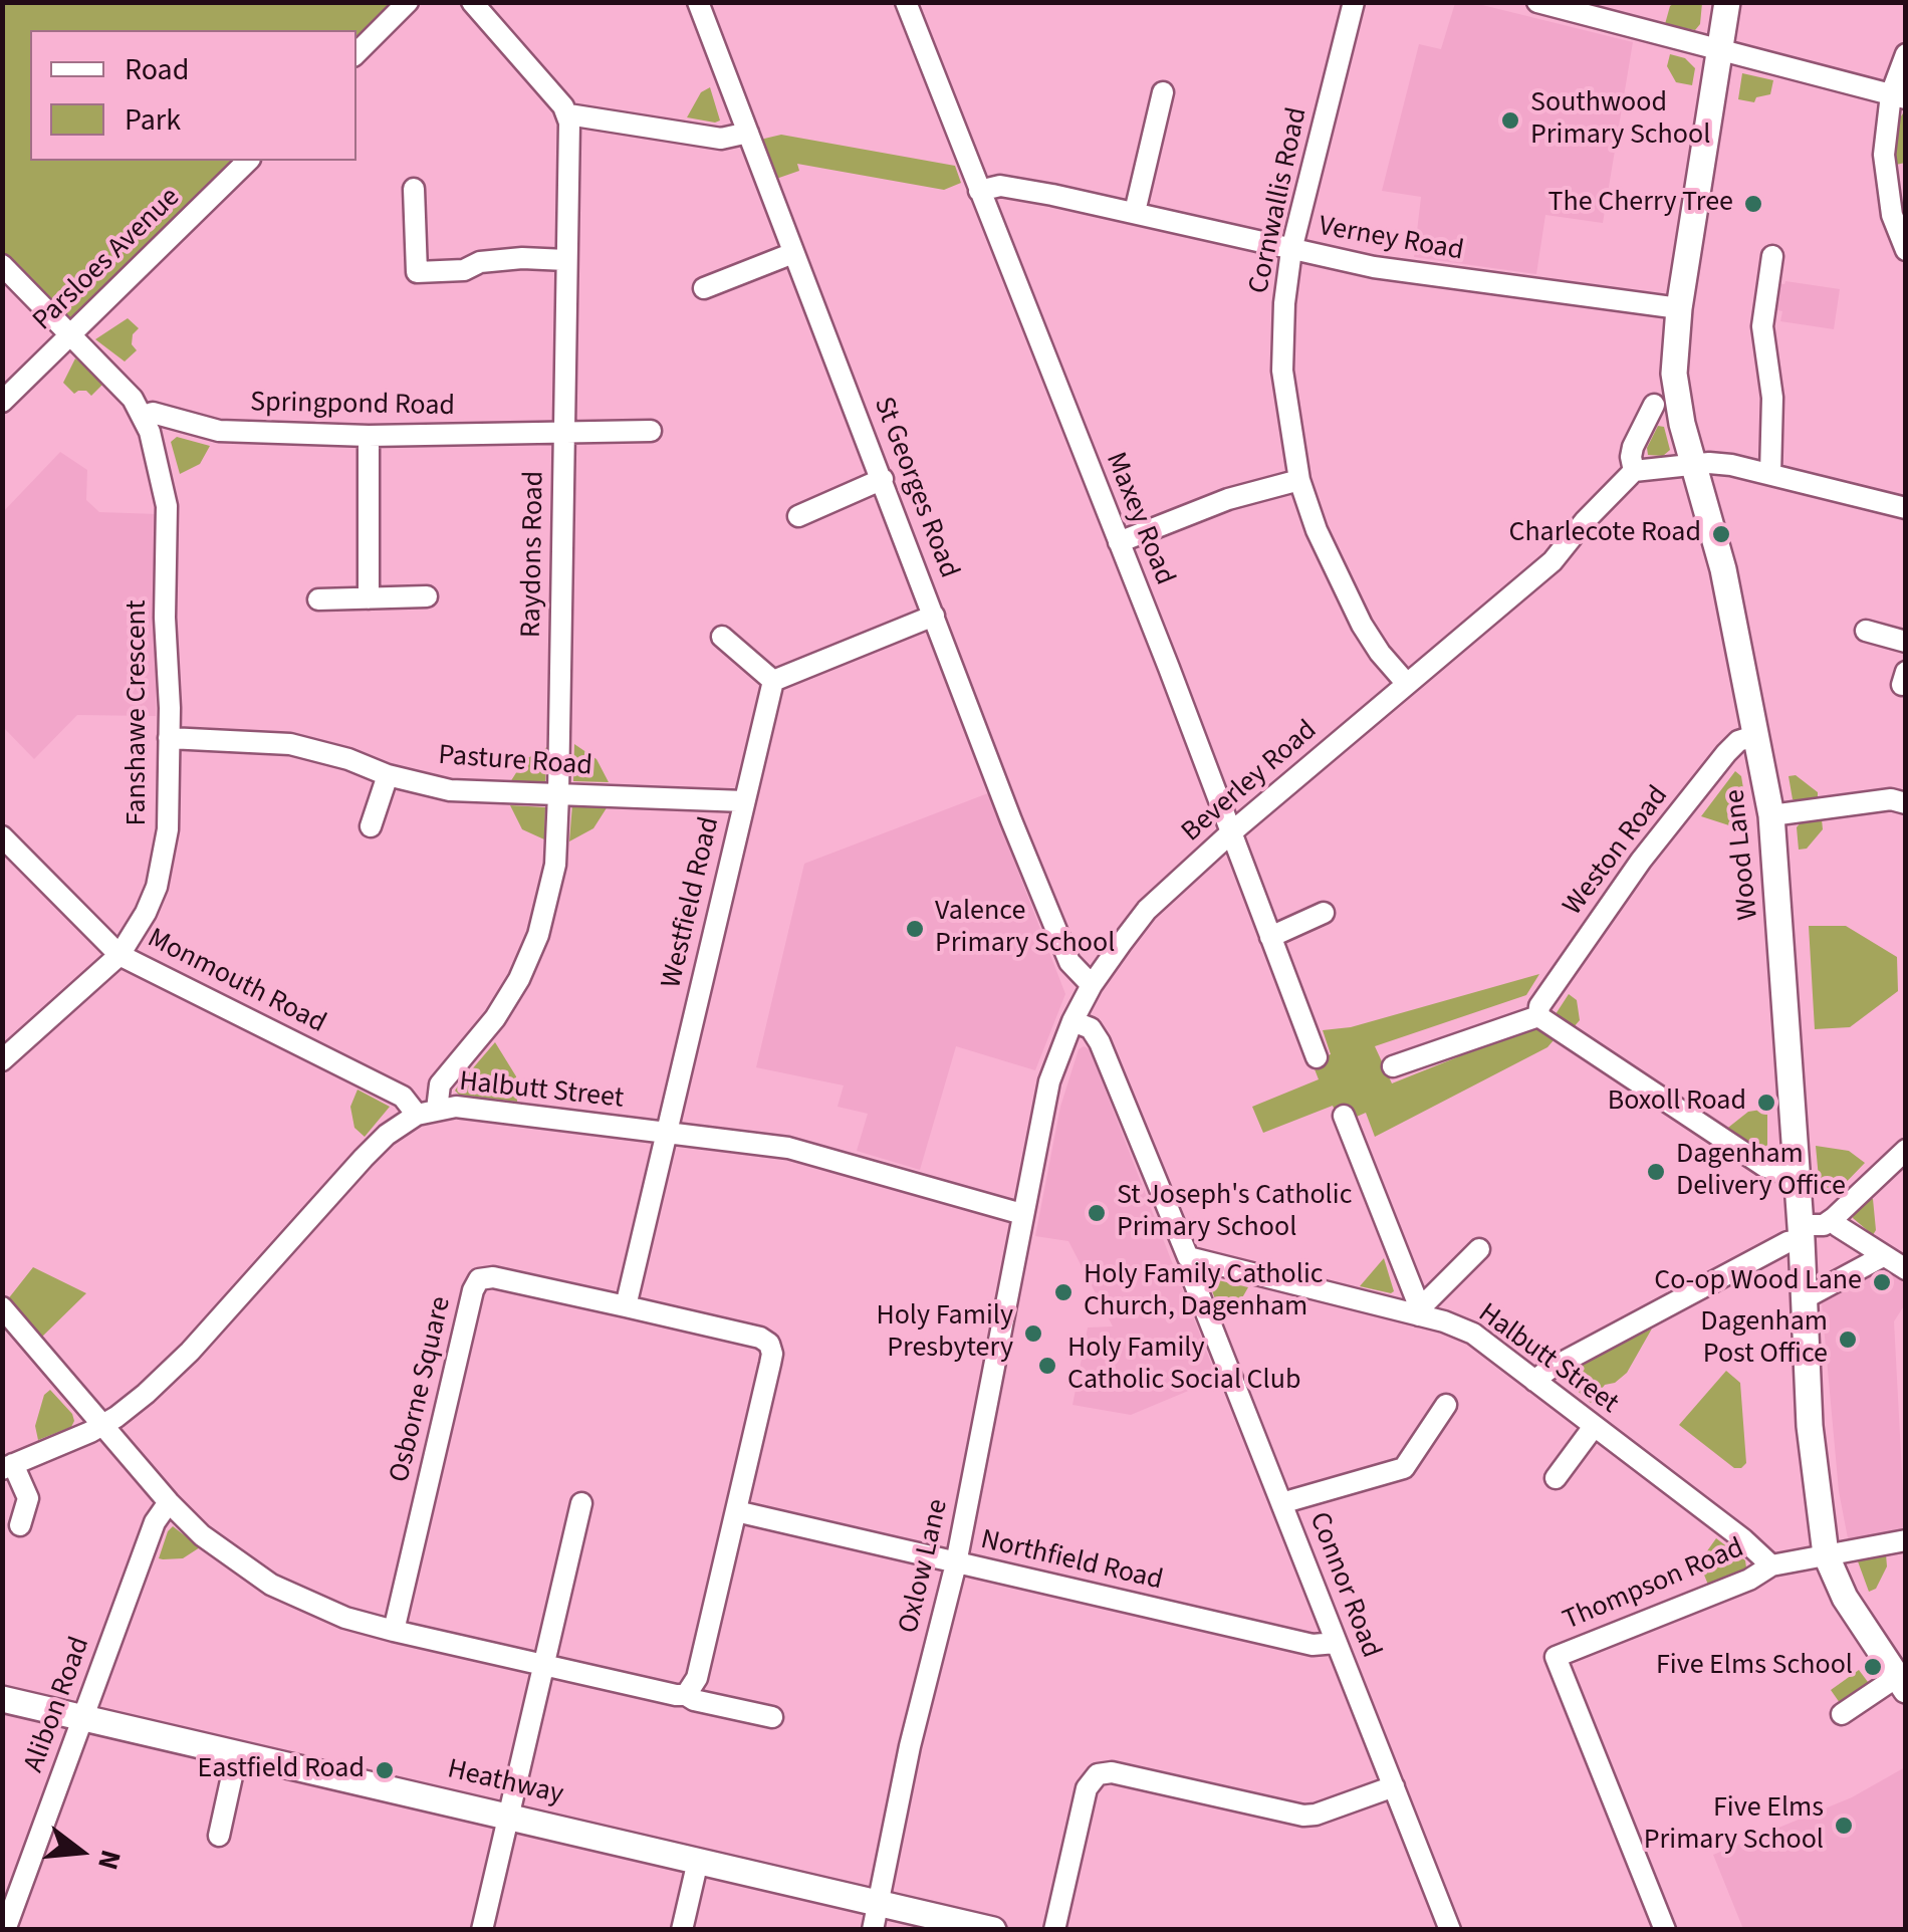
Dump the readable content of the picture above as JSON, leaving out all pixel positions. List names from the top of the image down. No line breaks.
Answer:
{"streets":{"main road":["Wood Lane","Heathway"],"street":["Cornwallis Road","Verney Road","Parsloes Avenue","Springpond Road","St Georges Road","Maxey Road","Raydons Road","Fanshawe Crescent","Pasture Road","Beverley Road","Weston Road","Westfield Road","Monmouth Road","Halbutt Street","Osborne Square","Northfield Road","Oxlow Lane","Connor Road","Thompson Road","Alibon Road"]},"crossings":[["Cornwallis Road","Verney Road"],["Cornwallis Road","Beverley Road"],["Verney Road","Maxey Road"],["Verney Road","Wood Lane"],["Parsloes Avenue","Fanshawe Crescent"],["Springpond Road","Raydons Road"],["Springpond Road","Fanshawe Crescent"],["St Georges Road","Beverley Road"],["Maxey Road","Beverley Road"],["Raydons Road","Pasture Road"],["Raydons Road","Monmouth Road"],["Raydons Road","Halbutt Street"],["Fanshawe Crescent","Pasture Road"],["Fanshawe Crescent","Monmouth Road"],["Pasture Road","Westfield Road"],["Beverley Road","Halbutt Street"],["Beverley Road","Oxlow Lane"],["Weston Road","Wood Lane"],["Wood Lane","Thompson Road"],["Westfield Road","Halbutt Street"],["Westfield Road","Osborne Square"],["Monmouth Road","Halbutt Street"],["Halbutt Street","Oxlow Lane"],["Halbutt Street","Connor Road"],["Halbutt Street","Thompson Road"],["Osborne Square","Northfield Road"],["Northfield Road","Oxlow Lane"],["Northfield Road","Connor Road"],["Oxlow Lane","Heathway"],["Alibon Road","Heathway"]],"places":["Southwood Primary School","The Cherry Tree","Charlecote Road","Valence Primary School","Boxoll Road","Dagenham Delivery Office","St Joseph's Catholic Primary School","Co-op Wood Lane","Holy Family Catholic Church, Dagenham","Holy Family Presbytery","Dagenham Post Office","Holy Family Catholic Social Club","Five Elms School","Eastfield Road","Five Elms Primary School"],"legend":["Road","Park"],"north":"right"}
